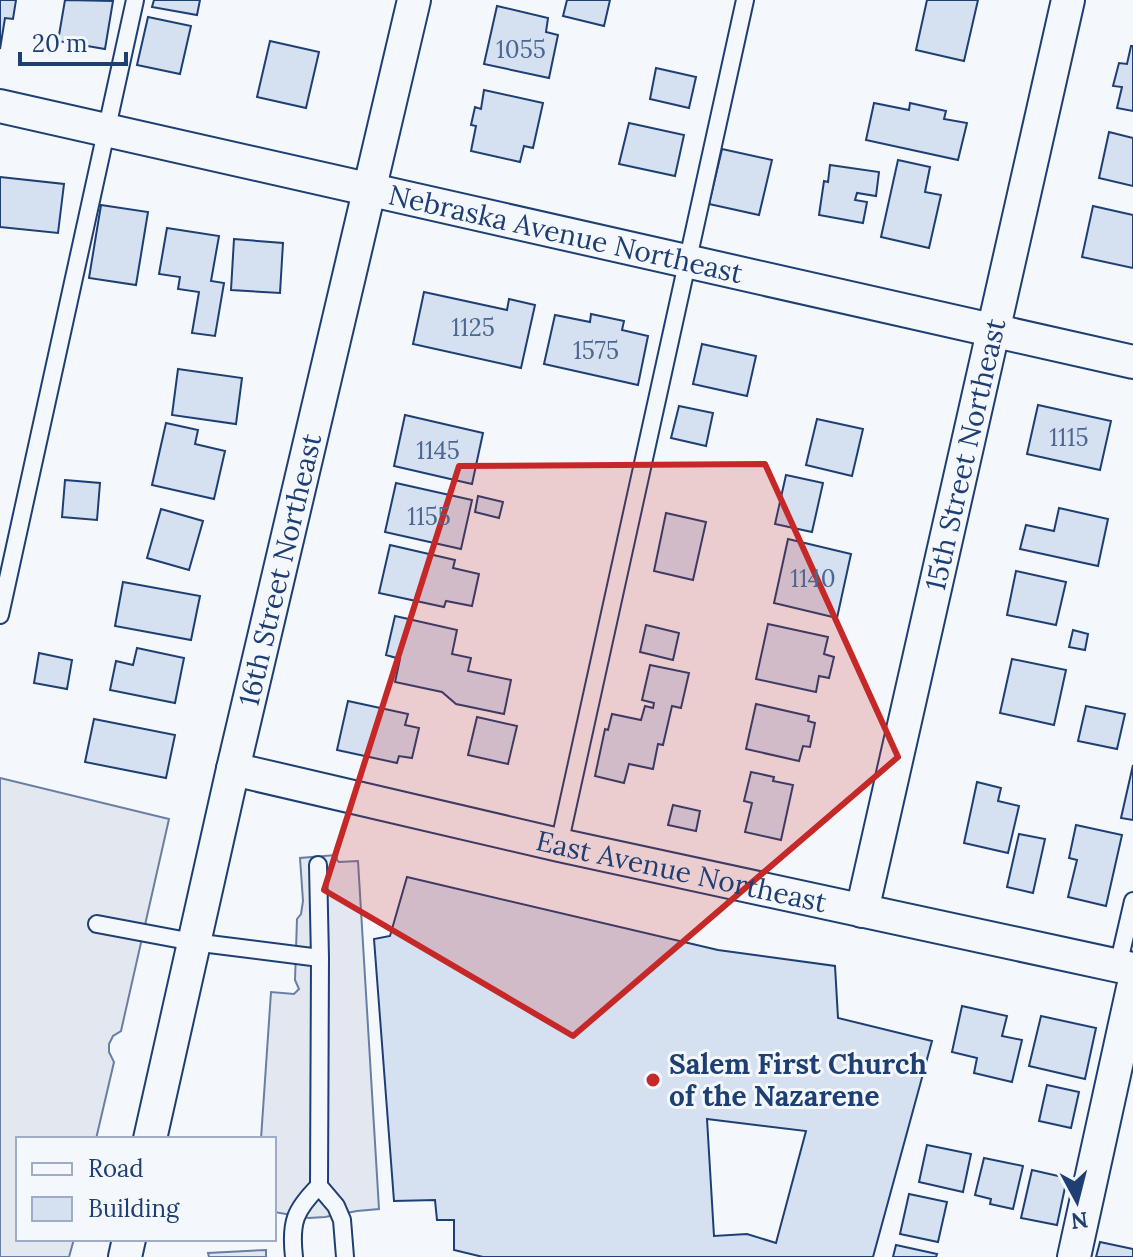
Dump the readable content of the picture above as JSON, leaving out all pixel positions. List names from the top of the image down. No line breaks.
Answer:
{"streets":{"street":["Nebraska Avenue Northeast","15th Street Northeast","16th Street Northeast","East Avenue Northeast"]},"crossings":[["Nebraska Avenue Northeast","15th Street Northeast"],["Nebraska Avenue Northeast","16th Street Northeast"],["15th Street Northeast","East Avenue Northeast"],["16th Street Northeast","East Avenue Northeast"]],"places":["Salem First Church of the Nazarene"],"house_numbers":["1055","1125","1575","1115","1145","1155","1140"],"legend":["Road","Building"],"scale_bar":"20 m","north":"bottom"}
